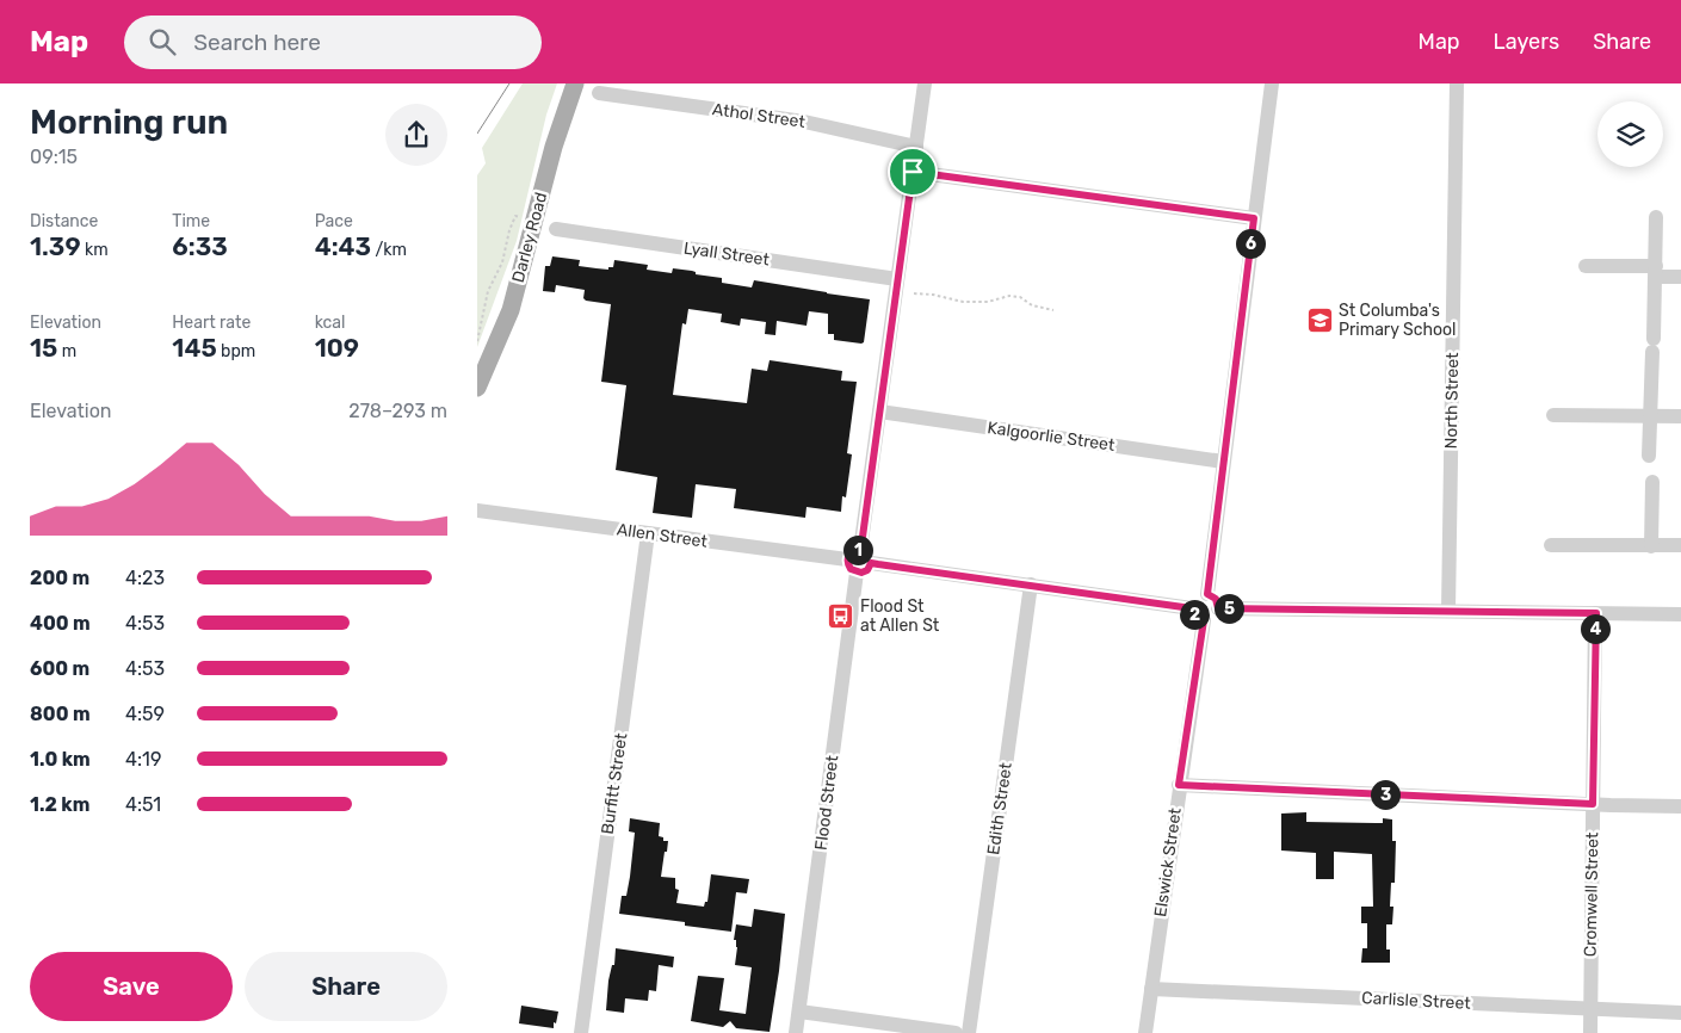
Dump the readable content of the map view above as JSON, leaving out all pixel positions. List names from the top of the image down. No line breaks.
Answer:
{"streets":{"main road":["Darley Road"],"street":["Athol Street","Lyall Street","North Street","Kalgoorlie Street","Allen Street","Burfitt Street","Flood Street","Edith Street","Elswick Street","Cromwell Street","Carlisle Street"]},"crossings":[["Allen Street","Burfitt Street"],["Allen Street","Flood Street"],["Elswick Street","Carlisle Street"],["Cromwell Street","Carlisle Street"]],"places":{"school or university":["St Columba's Primary School"],"bus stop":["Flood St at Allen St"]},"page":{"header":"Map","search":"Search here","nav":["Map","Layers","Share"],"heading":["Morning run","09:15"],"stats":[["Distance","1.39 km"],["Time","6:33"],["Pace","4:43 /km"],["Elevation","15 m"],["Heart rate","145 bpm"],["kcal","109"]],"pins":["6","1","5","2","4","3"],"chart":["Elevation","278–293 m"],"list":[{"name":"200 m","note":"4:23"},{"name":"400 m","note":"4:53"},{"name":"600 m","note":"4:53"},{"name":"800 m","note":"4:59"},{"name":"1.0 km","note":"4:19"},{"name":"1.2 km","note":"4:51"}],"buttons":["Save","Share"]}}
